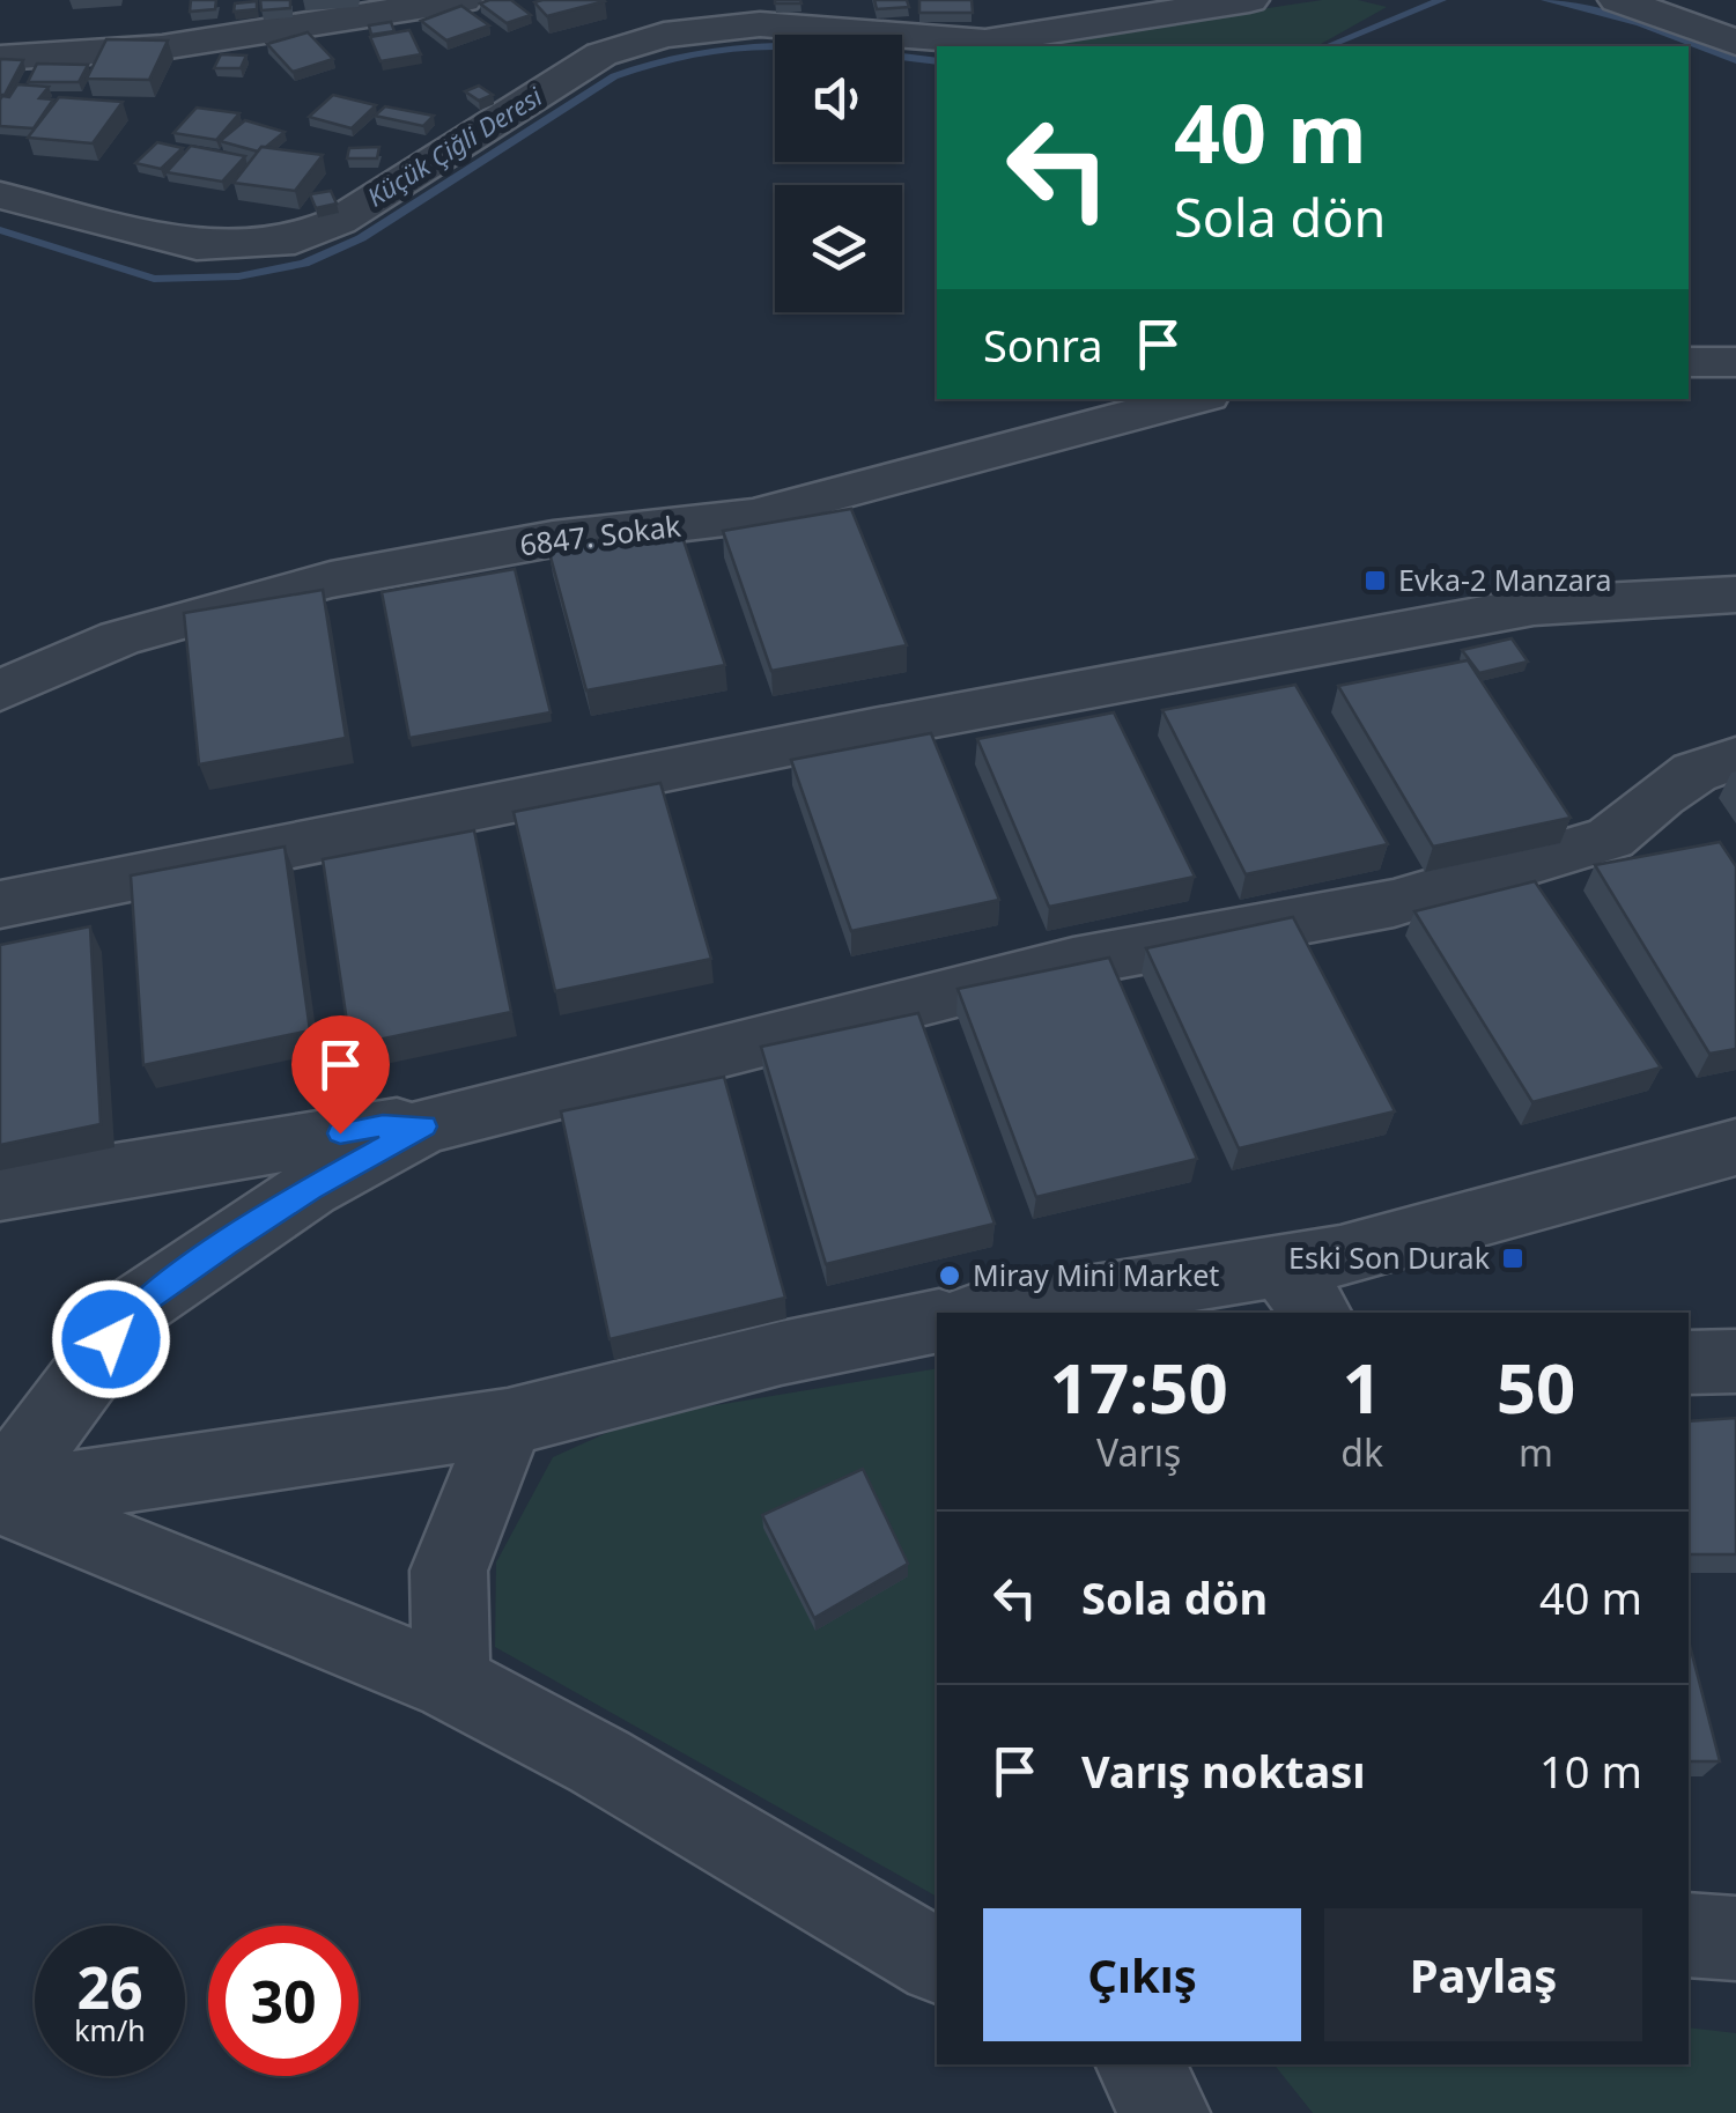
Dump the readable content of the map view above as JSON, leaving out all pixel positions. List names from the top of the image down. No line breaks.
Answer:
{"streets":{"street":["6847. Sokak"]},"water":["Küçük Çiğli Deresi"],"places":{"transit":["Evka-2 Manzara","Eski Son Durak"],"other":["Miray Mini Market"]},"page":{"turn":["40 m","Sola dön"],"then":"Sonra","eta":["17:50","Varış","1","dk","50","m"],"list":[{"name":"Sola dön","value":"40 m"},{"name":"Varış noktası","value":"10 m"}],"buttons":["Çıkış","Paylaş"],"speed":"26 km/h","limit":"30"}}
